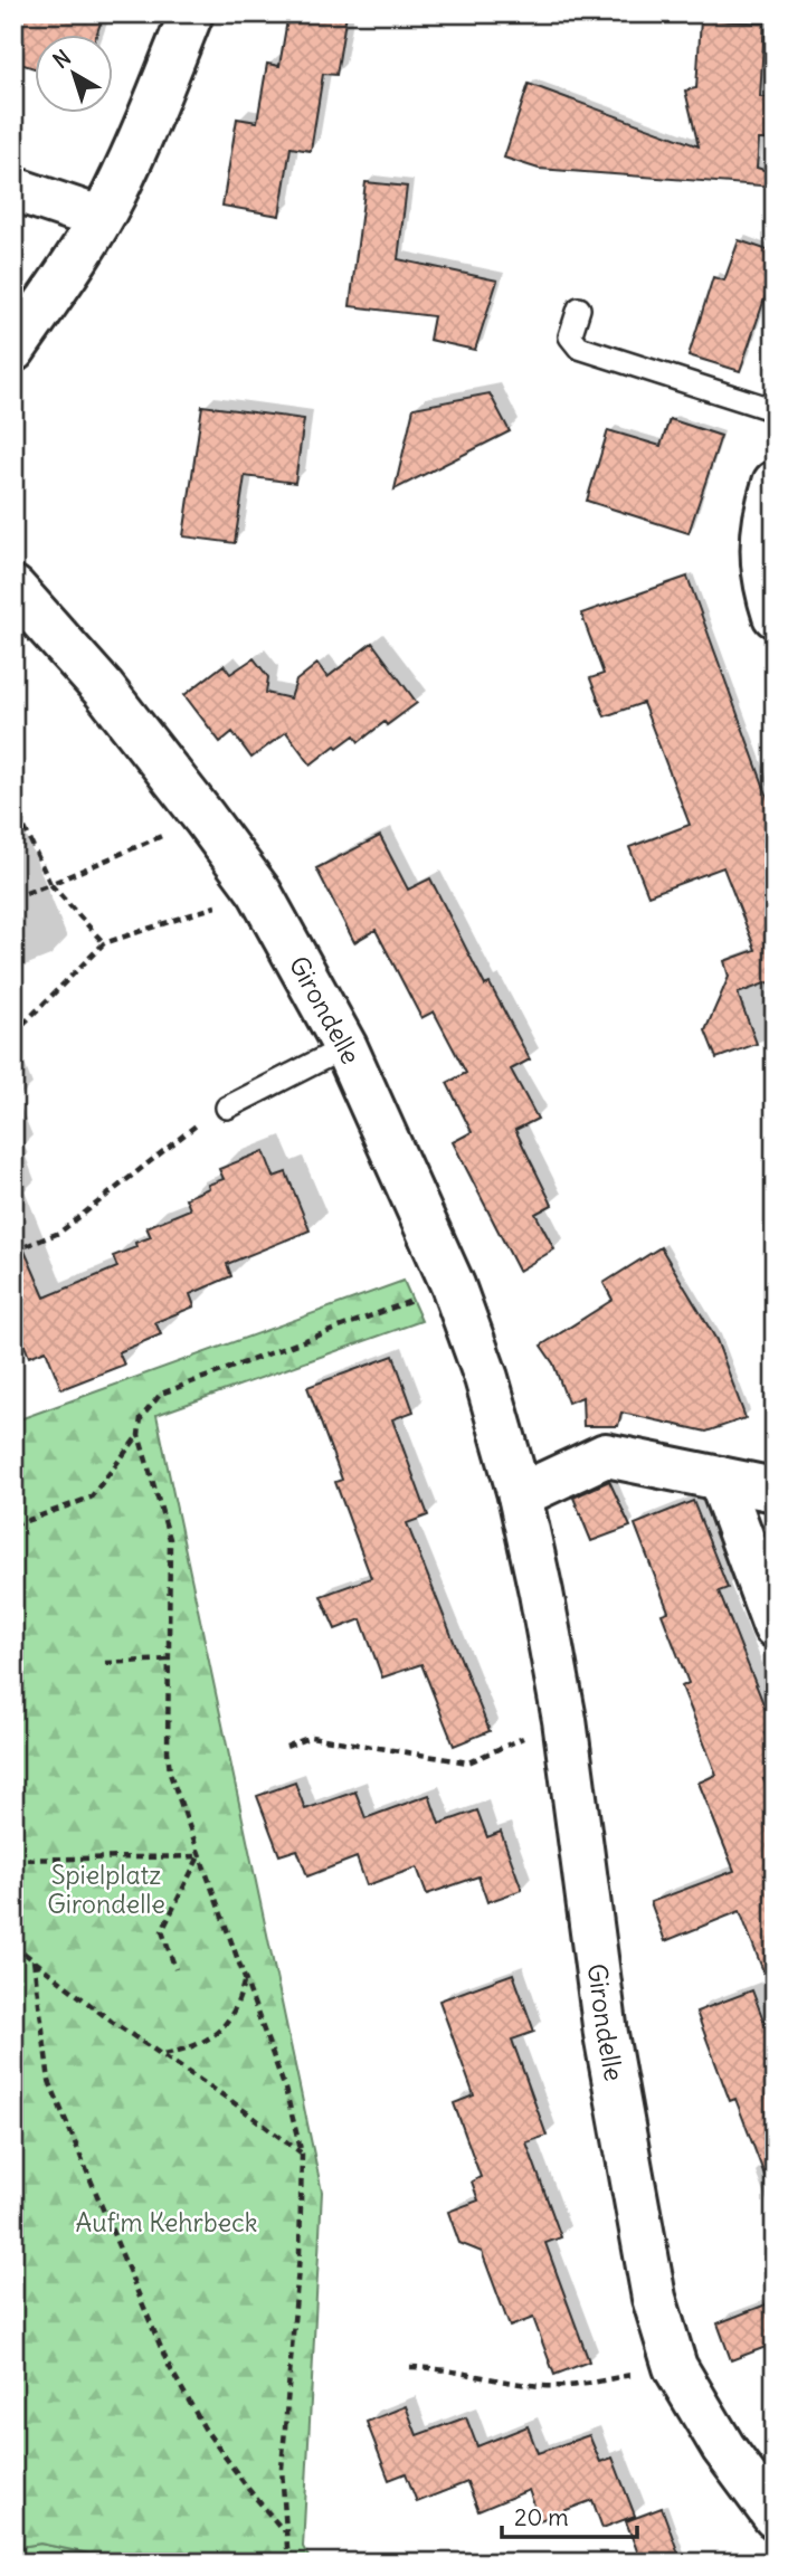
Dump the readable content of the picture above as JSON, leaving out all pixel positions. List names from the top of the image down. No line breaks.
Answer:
{"streets":{"street":["Girondelle"]},"parks":["Spielplatz Girondelle","Auf'm Kehrbeck"],"scale_bar":"20 m","north":"top left"}
